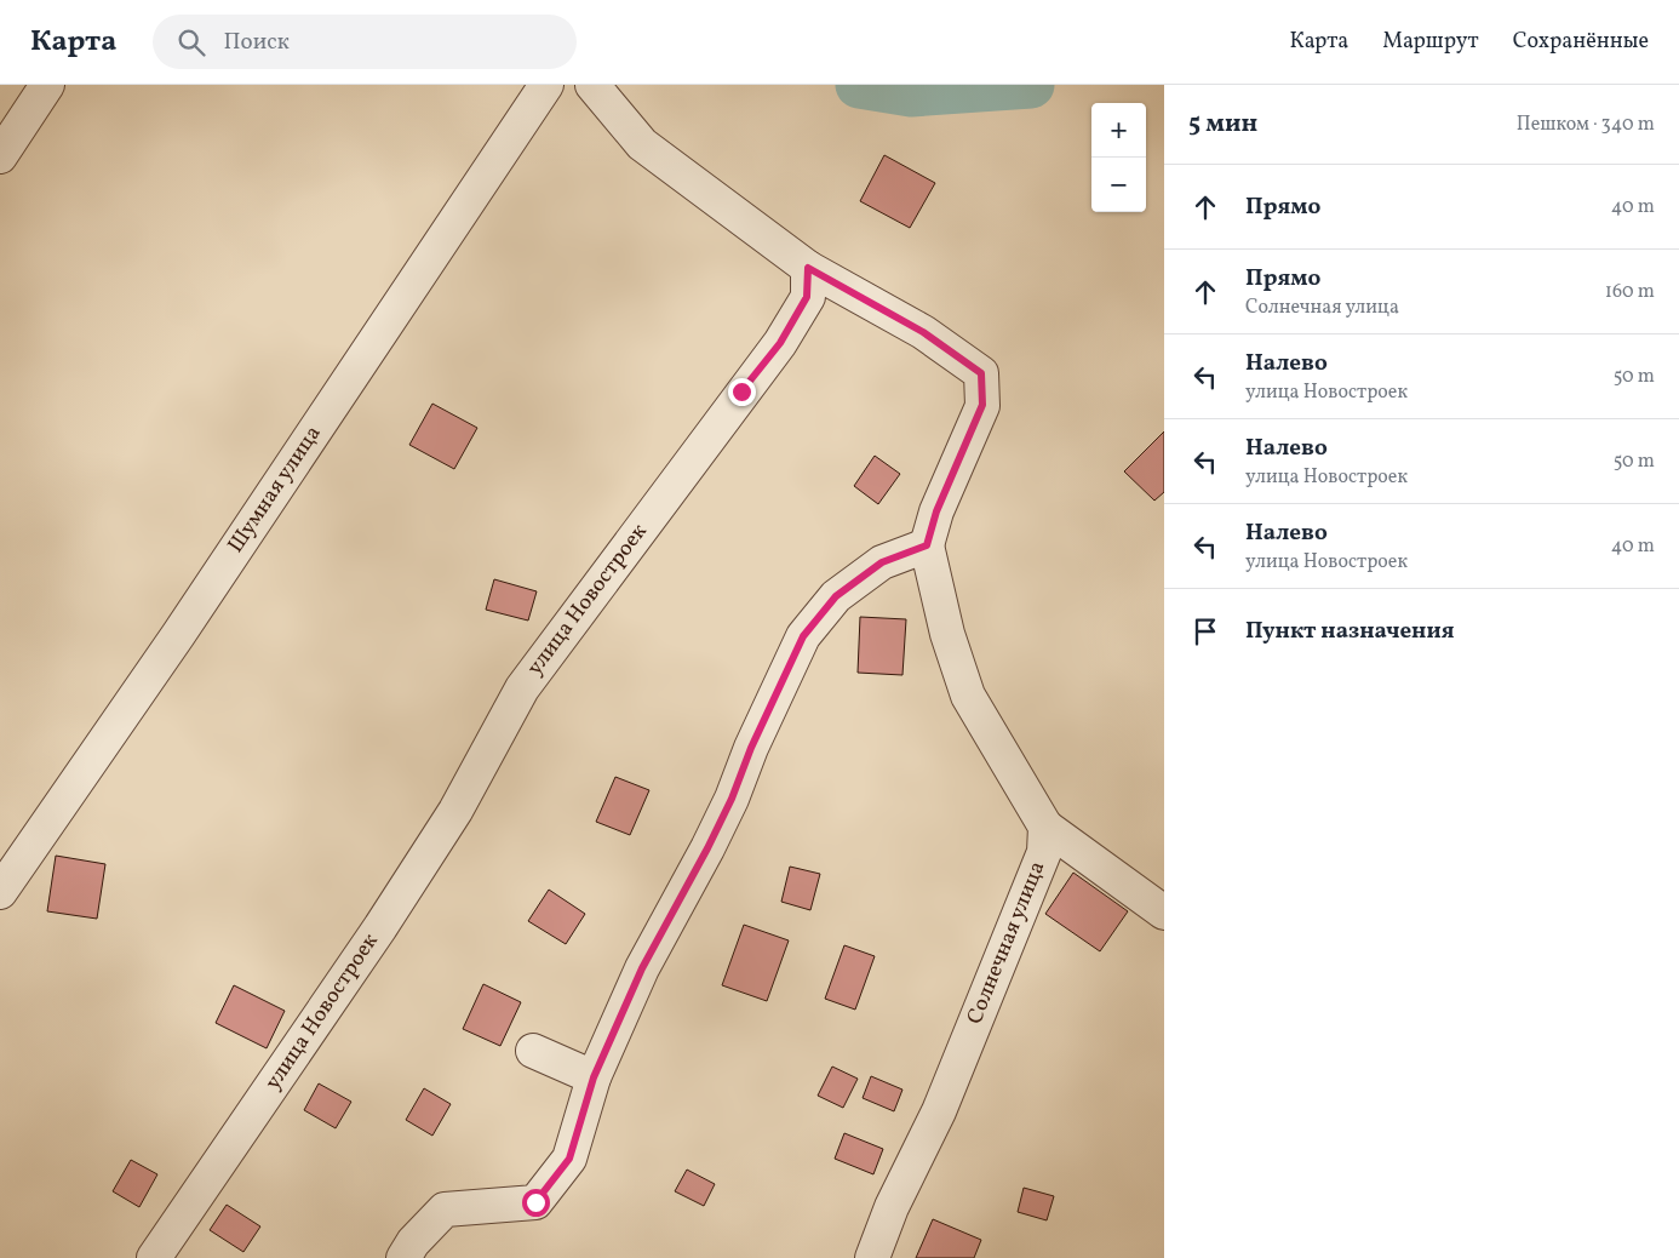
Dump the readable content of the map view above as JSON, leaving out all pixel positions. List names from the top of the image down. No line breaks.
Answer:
{"streets":{"street":["Шумная улица","улица Новостроек","Солнечная улица"]},"page":{"header":"Карта","search":"Поиск","nav":["Карта","Маршрут","Сохранённые"],"heading":["5 мин","Пешком · 340 m"],"map_buttons":["+","−"],"list":[["Прямо","40 m"],["Прямо","Солнечная улица","160 m"],["Налево","улица Новостроек","50 m"],["Налево","улица Новостроек","50 m"],["Налево","улица Новостроек","40 m"],"Пункт назначения"]}}
